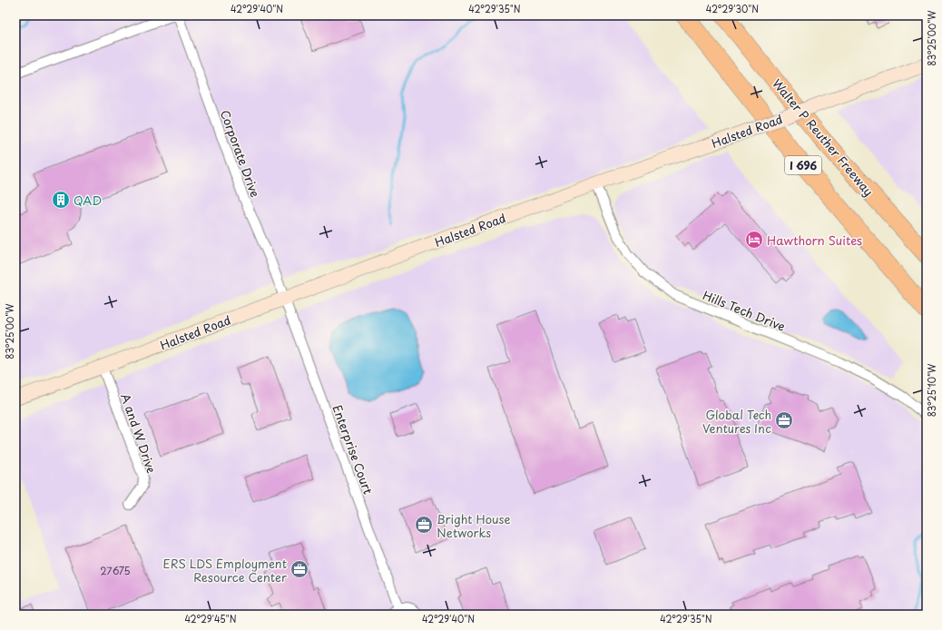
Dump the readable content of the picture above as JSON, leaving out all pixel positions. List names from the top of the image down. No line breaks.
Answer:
{"streets":{"highway":["Walter P Reuther Freeway","I 696"],"street":["Halsted Road","Corporate Drive","Hills Tech Drive","A and W Drive","Enterprise Court"]},"crossings":[["Halsted Road","Corporate Drive"],["Halsted Road","Hills Tech Drive"],["Halsted Road","A and W Drive"],["Halsted Road","Enterprise Court"],["Corporate Drive","Enterprise Court"]],"places":{"building":["QAD"],"hotel":["Hawthorn Suites"],"office":["Global Tech Ventures Inc","Bright House Networks","ERS LDS Employment Resource Center"]},"house_numbers":["27675"],"coordinates":["42°29'40\"N","42°29'35\"N","42°29'30\"N","83°25'00\"W","83°25'10\"W","42°29'45\"N"]}
